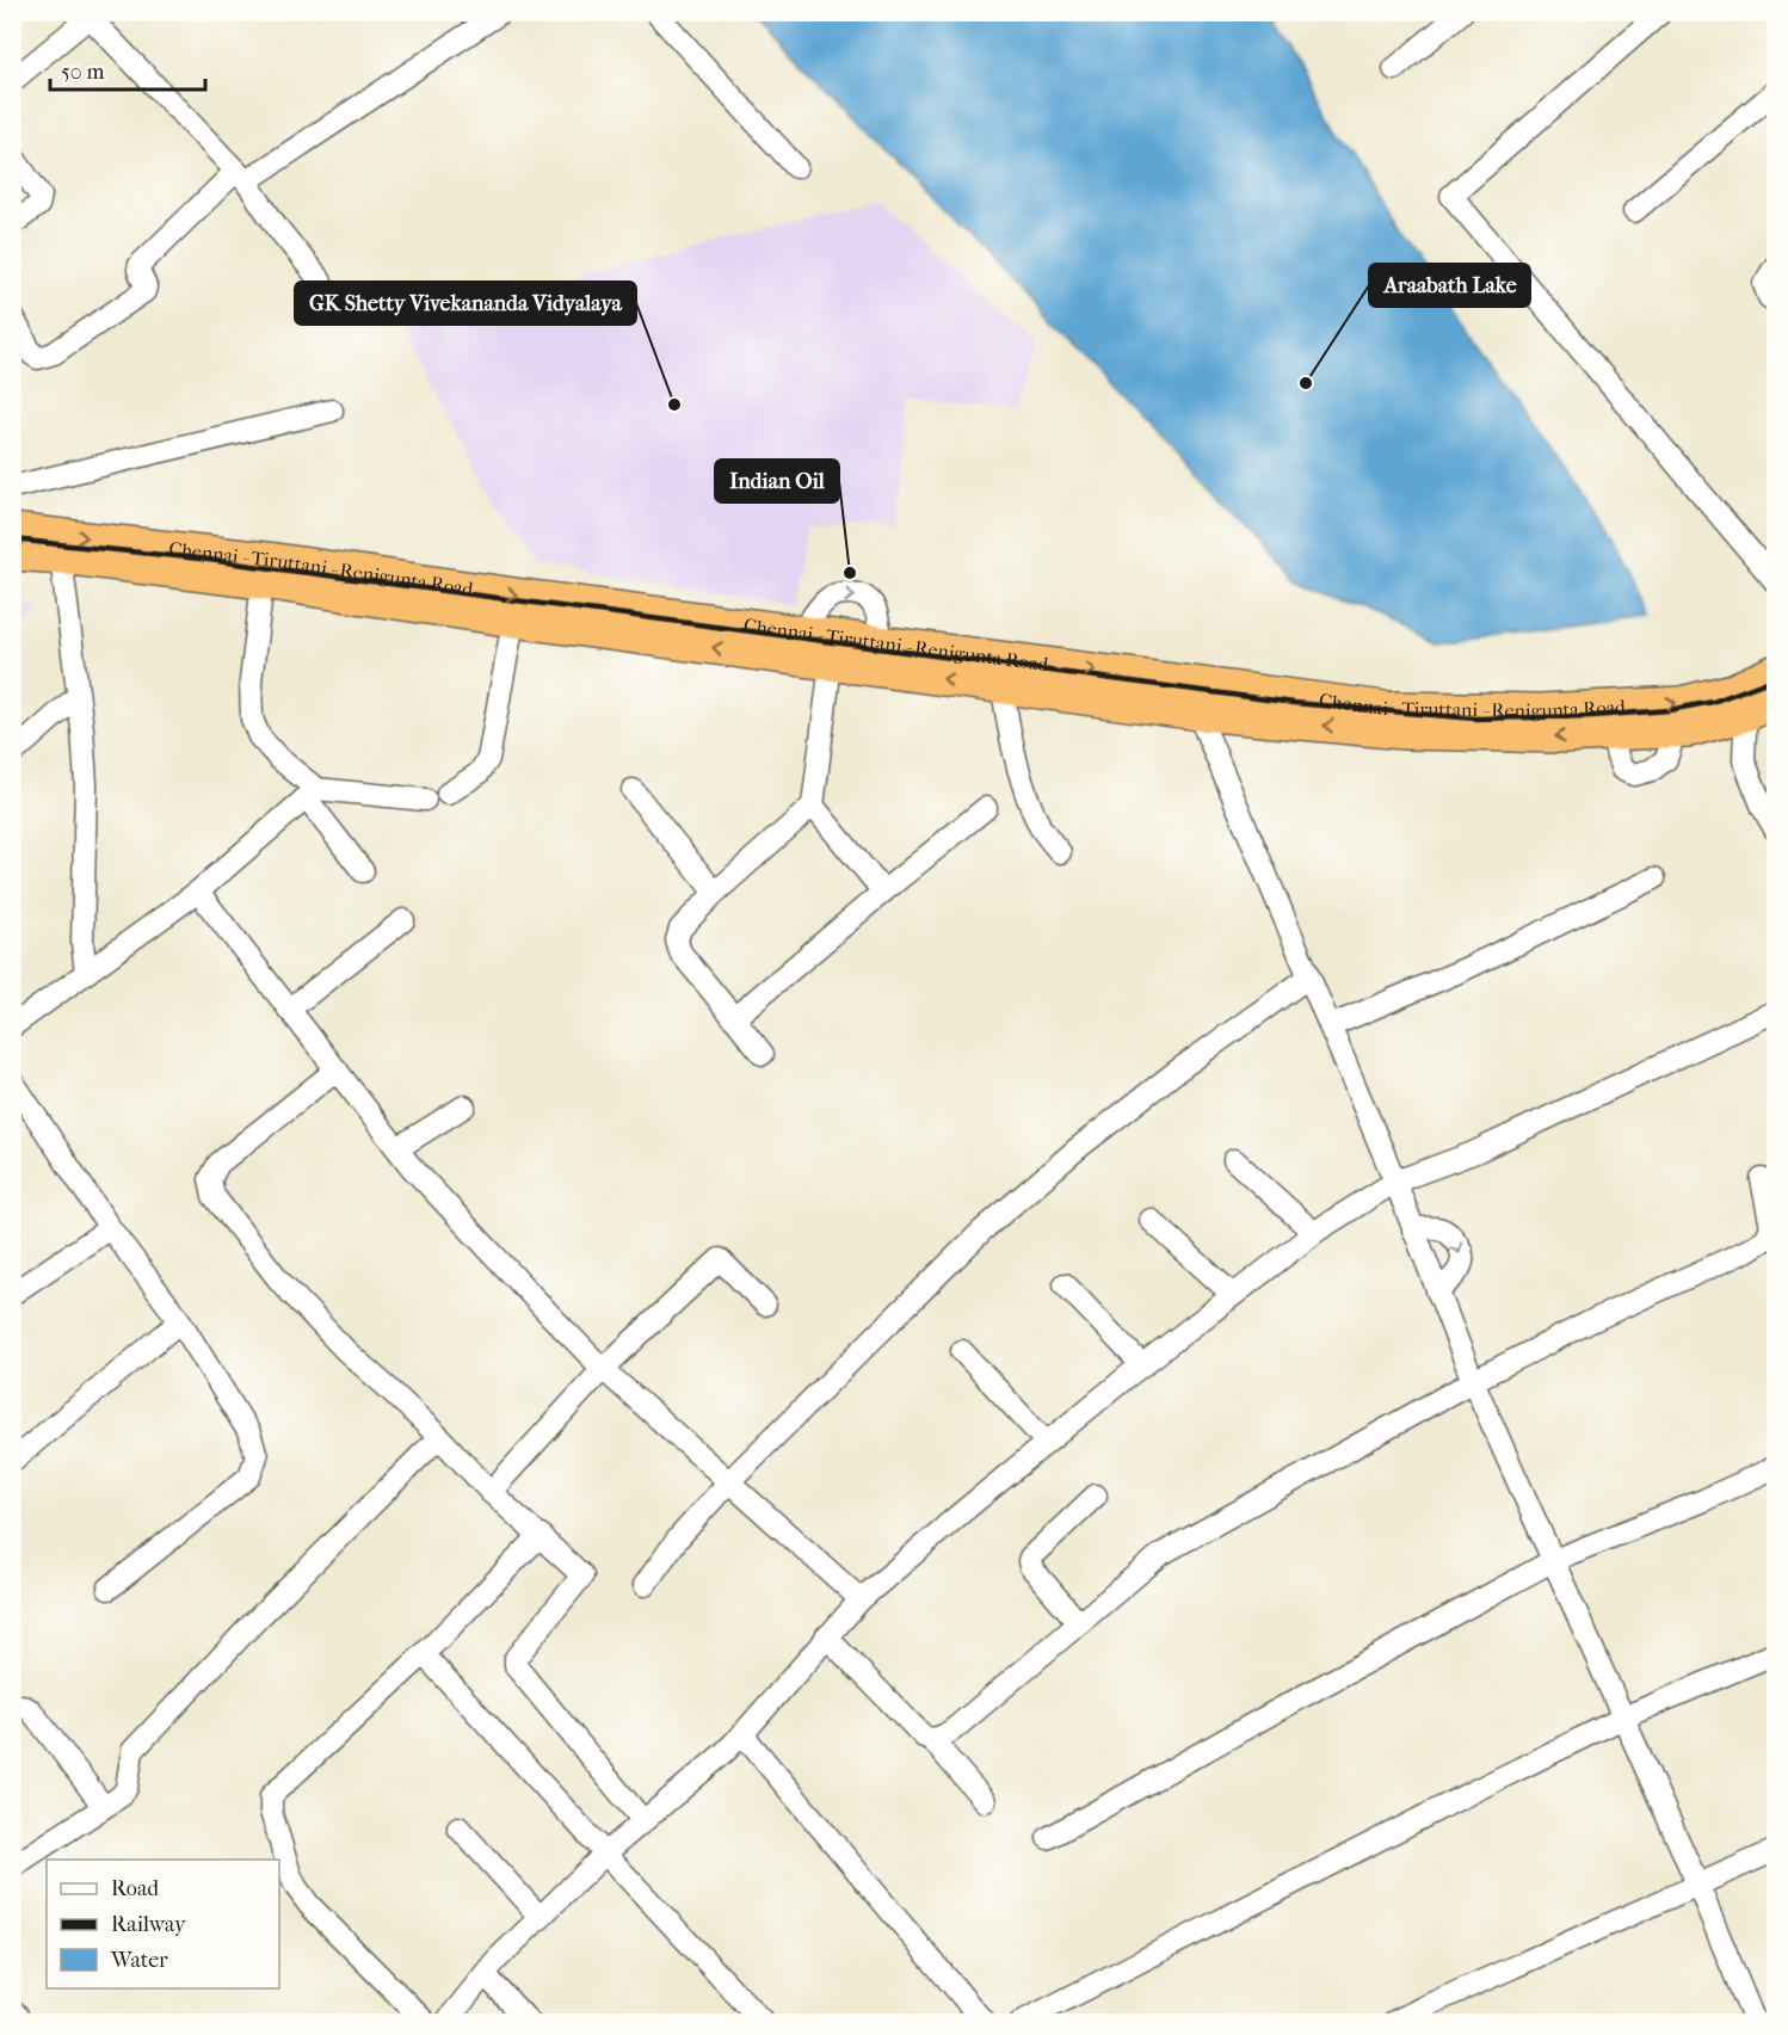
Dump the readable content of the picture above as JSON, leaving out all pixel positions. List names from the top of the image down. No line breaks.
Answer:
{"streets":{"highway":["Chennai - Tiruttani - Renigunta Road"]},"places":["Araabath Lake","GK Shetty Vivekananda Vidyalaya","Indian Oil"],"legend":["Road","Railway","Water"],"scale_bar":"50 m"}
